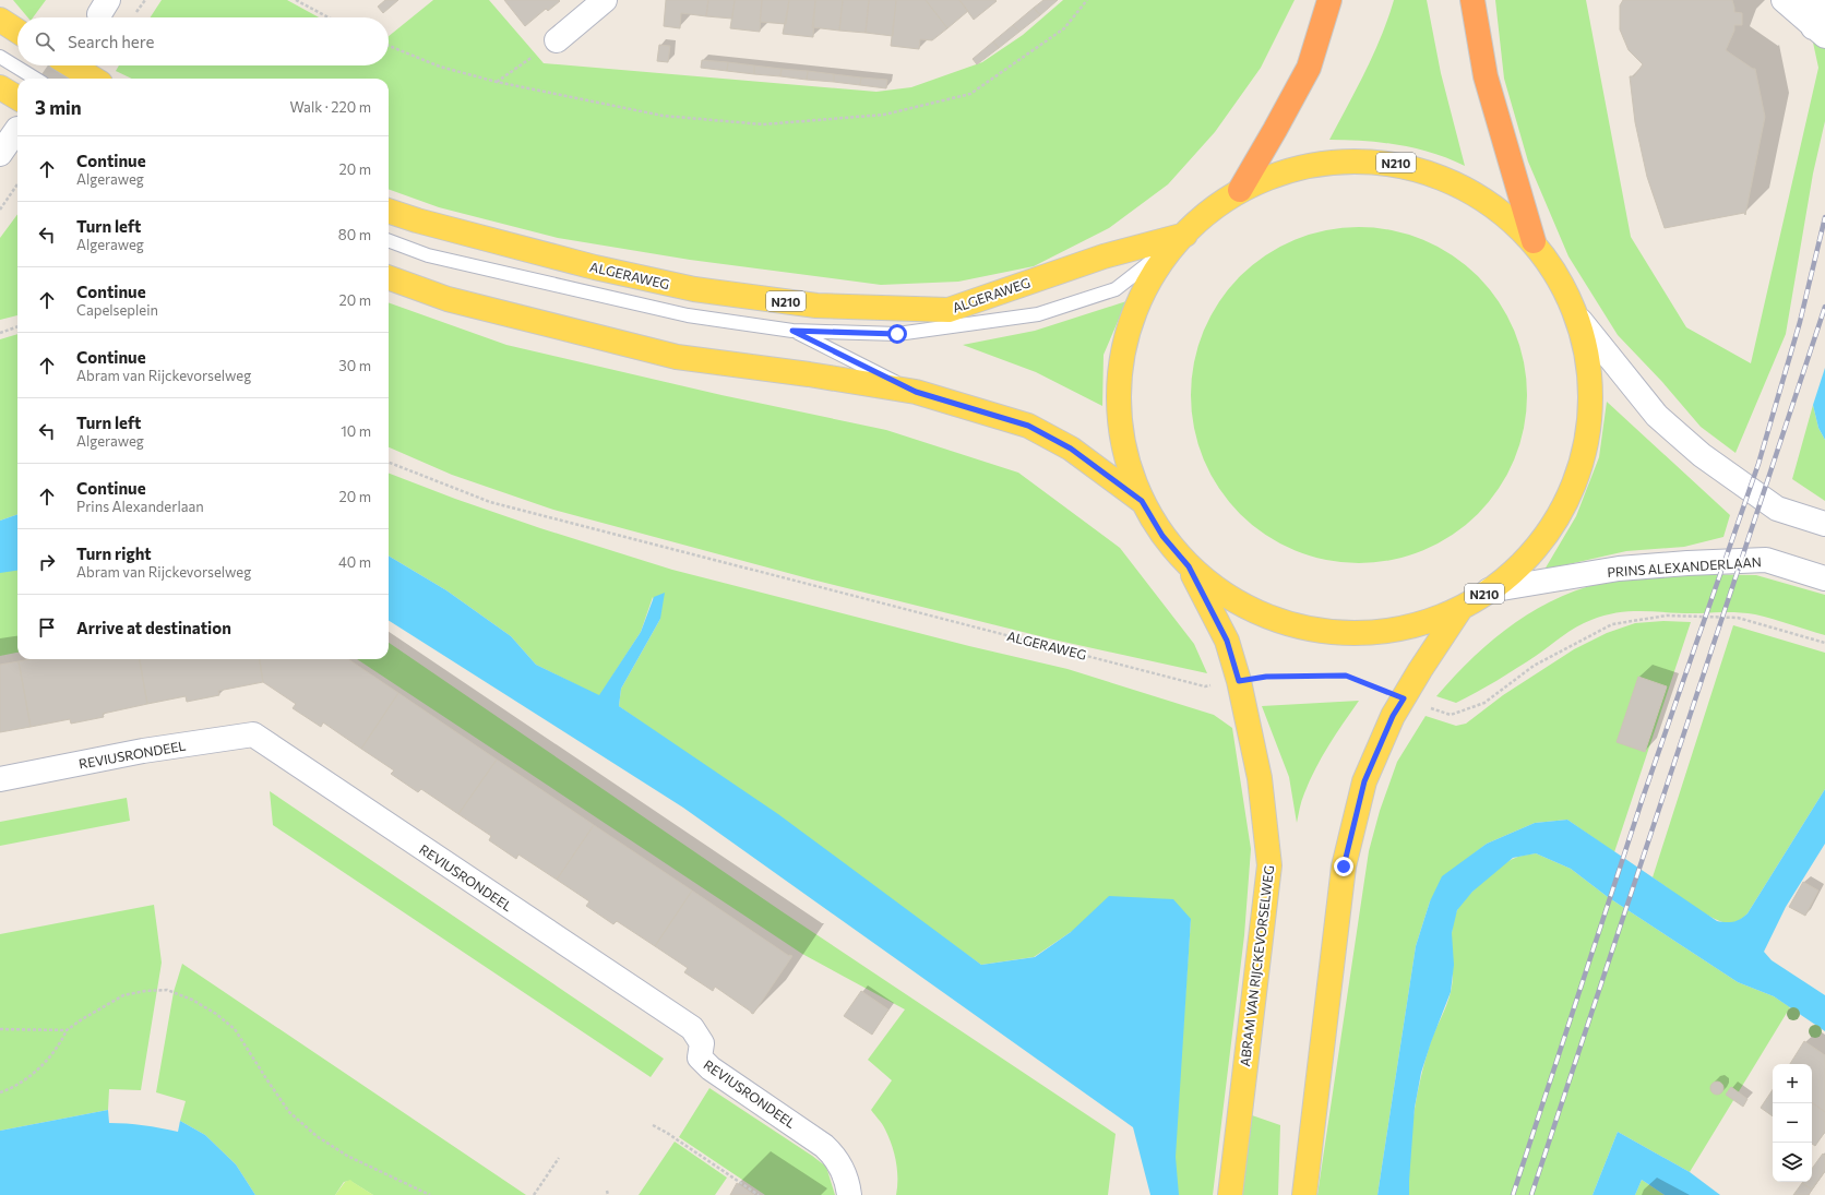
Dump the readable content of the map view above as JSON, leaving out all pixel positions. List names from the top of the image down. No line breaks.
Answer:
{"streets":{"highway":["N210"],"main road":["ALGERAWEG","ABRAM VAN RIJCKEVORSELWEG"],"street":["PRINS ALEXANDERLAAN","REVIUSRONDEEL"]},"crossings":[["N210","ALGERAWEG"],["N210","PRINS ALEXANDERLAAN"],["N210","ABRAM VAN RIJCKEVORSELWEG"],["ALGERAWEG","ABRAM VAN RIJCKEVORSELWEG"]],"page":{"search":"Search here","heading":["3 min","Walk · 220 m"],"list":[["Continue","Algeraweg","20 m"],["Turn left","Algeraweg","80 m"],["Continue","Capelseplein","20 m"],["Continue","Abram van Rijckevorselweg","30 m"],["Turn left","Algeraweg","10 m"],["Continue","Prins Alexanderlaan","20 m"],["Turn right","Abram van Rijckevorselweg","40 m"],"Arrive at destination"],"map_buttons":["+","−"]}}
